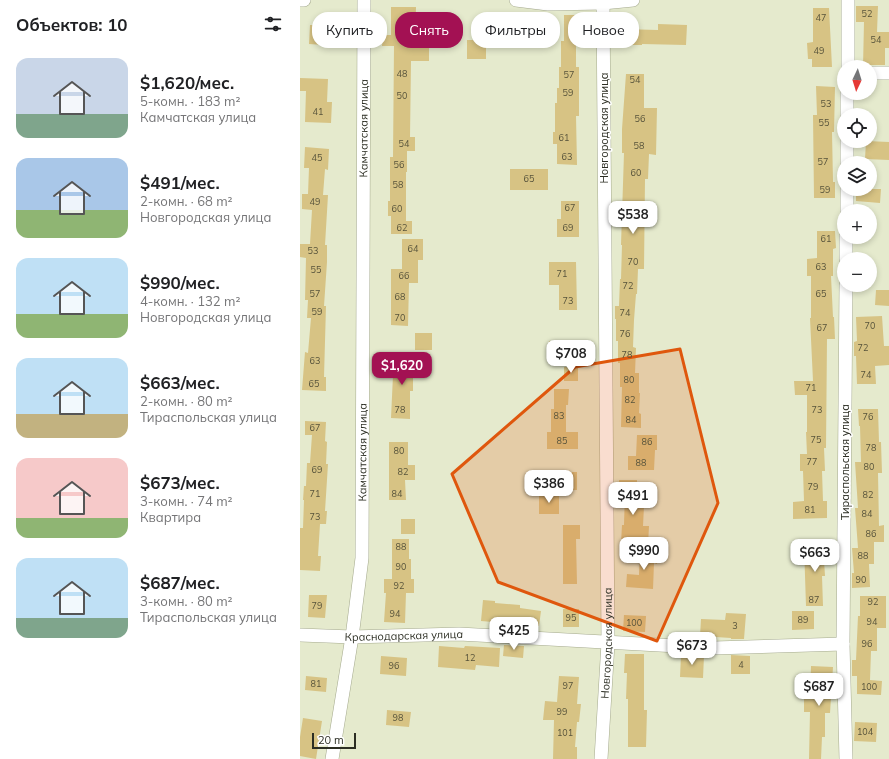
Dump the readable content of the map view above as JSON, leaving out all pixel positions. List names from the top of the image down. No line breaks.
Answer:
{"streets":{"street":["Новгородская улица","Камчатская улица","Тираспольская улица","Краснодарская улица"]},"crossings":[["Новгородская улица","Краснодарская улица"],["Камчатская улица","Краснодарская улица"],["Тираспольская улица","Краснодарская улица"]],"house_numbers":["52","47","54","49","48","57","54","59","50","53","41","56","55","61","54","58","63","45","57","56","60","65","58","59","49","67","60","62","69","61","64","53","70","63","55","71","66","72","57","65","68","73","59","74","70","70","67","76","72","78","63","74","80","65","71","82","78","73","83","76","84","67","75","85","86","78","80","77","88","80","69","82","79","71","84","82","81","84","73","86","88","88","90","90","92","87","92","79","94","95","89","94","100","3","96","12","4","96","81","97","100","99","98","104","101"],"scale_bar":"20 m","north":"bottom","page":{"heading":"Объектов: 10","chip":["Купить","Снять","Фильтры","Новое"],"list":[{"name":"$1,620/мес.","note":"5-комн. · 183 m² · Камчатская улица"},{"name":"$491/мес.","note":"2-комн. · 68 m² · Новгородская улица"},{"name":"$990/мес.","note":"4-комн. · 132 m² · Новгородская улица"},{"name":"$663/мес.","note":"2-комн. · 80 m² · Тираспольская улица"},{"name":"$673/мес.","note":"3-комн. · 74 m² · Квартира"},{"name":"$687/мес.","note":"3-комн. · 80 m² · Тираспольская улица"}],"map_buttons":["+","−"],"price":["$538","$708","$1,620","$386","$491","$990","$663","$425","$673","$687"],"scale":"20 m"}}
